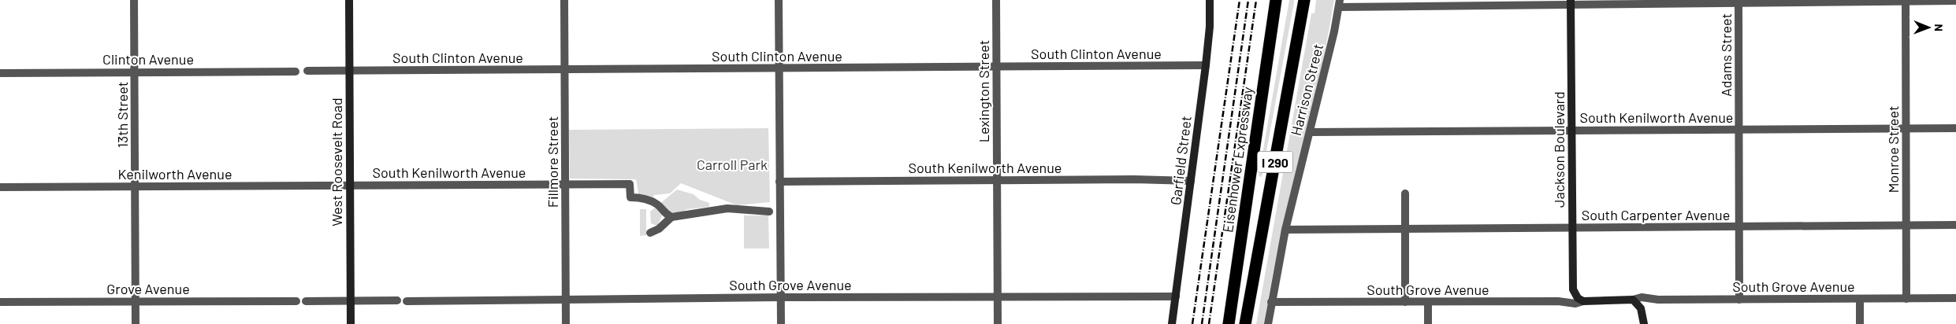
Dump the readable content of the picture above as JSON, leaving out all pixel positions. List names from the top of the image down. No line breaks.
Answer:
{"streets":{"highway":["Eisenhower Expressway","I 290"],"street":["South Clinton Avenue","Adams Street","Clinton Avenue","Harrison Street","Lexington Street","13th Street","South Kenilworth Avenue","Jackson Boulevard","Monroe Street","Garfield Street","West Roosevelt Road","Fillmore Street","Kenilworth Avenue","South Carpenter Avenue","South Grove Avenue","Grove Avenue"]},"crossings":[["South Clinton Avenue","Lexington Street"],["South Clinton Avenue","Garfield Street"],["South Clinton Avenue","West Roosevelt Road"],["South Clinton Avenue","Fillmore Street"],["Adams Street","South Kenilworth Avenue"],["Adams Street","South Carpenter Avenue"],["Adams Street","South Grove Avenue"],["Clinton Avenue","13th Street"],["Harrison Street","South Kenilworth Avenue"],["Harrison Street","South Carpenter Avenue"],["Harrison Street","South Grove Avenue"],["Lexington Street","South Kenilworth Avenue"],["Lexington Street","South Grove Avenue"],["13th Street","Kenilworth Avenue"],["13th Street","Grove Avenue"],["South Kenilworth Avenue","Jackson Boulevard"],["South Kenilworth Avenue","Monroe Street"],["South Kenilworth Avenue","Garfield Street"],["South Kenilworth Avenue","West Roosevelt Road"],["South Kenilworth Avenue","Fillmore Street"],["South Kenilworth Avenue","Kenilworth Avenue"],["Jackson Boulevard","South Carpenter Avenue"],["Jackson Boulevard","South Grove Avenue"],["Monroe Street","South Carpenter Avenue"],["Monroe Street","South Grove Avenue"],["Garfield Street","South Grove Avenue"],["West Roosevelt Road","Kenilworth Avenue"],["Fillmore Street","South Grove Avenue"]],"parks":["Carroll Park"],"north":"right"}
